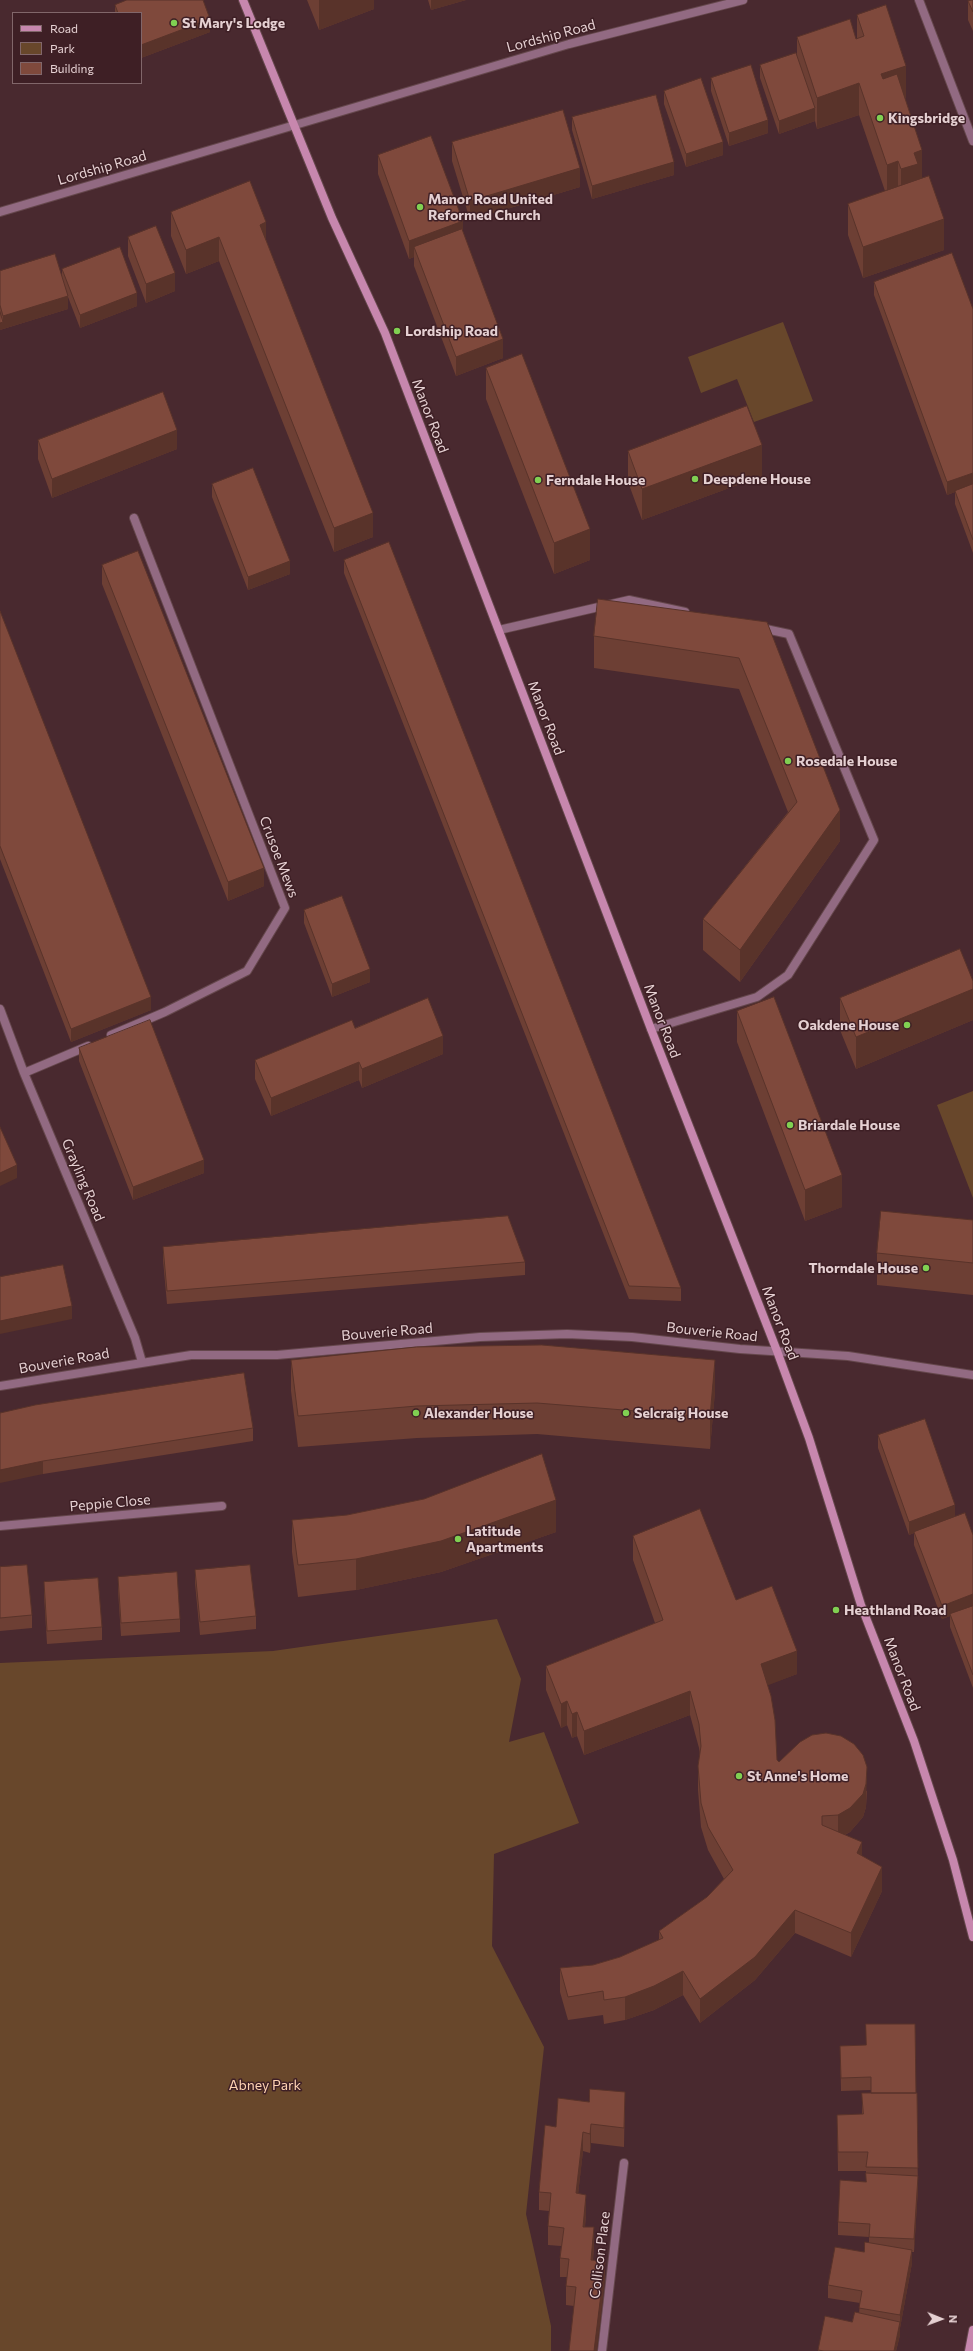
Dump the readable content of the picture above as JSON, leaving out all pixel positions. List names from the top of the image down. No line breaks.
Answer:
{"streets":{"main road":["Manor Road"],"street":["Lordship Road","Crusoe Mews","Grayling Road","Bouverie Road","Peppie Close","Collison Place"]},"crossings":[["Lordship Road","Manor Road"],["Manor Road","Bouverie Road"],["Crusoe Mews","Grayling Road"],["Grayling Road","Bouverie Road"]],"parks":["Abney Park"],"places":["St Mary's Lodge","Kingsbridge","Manor Road United Reformed Church","Lordship Road","Deepdene House","Ferndale House","Rosedale House","Oakdene House","Briardale House","Thorndale House","Alexander House","Selcraig House","Latitude Apartments","Heathland Road","St Anne's Home"],"legend":["Road","Park","Building"],"north":"right"}
